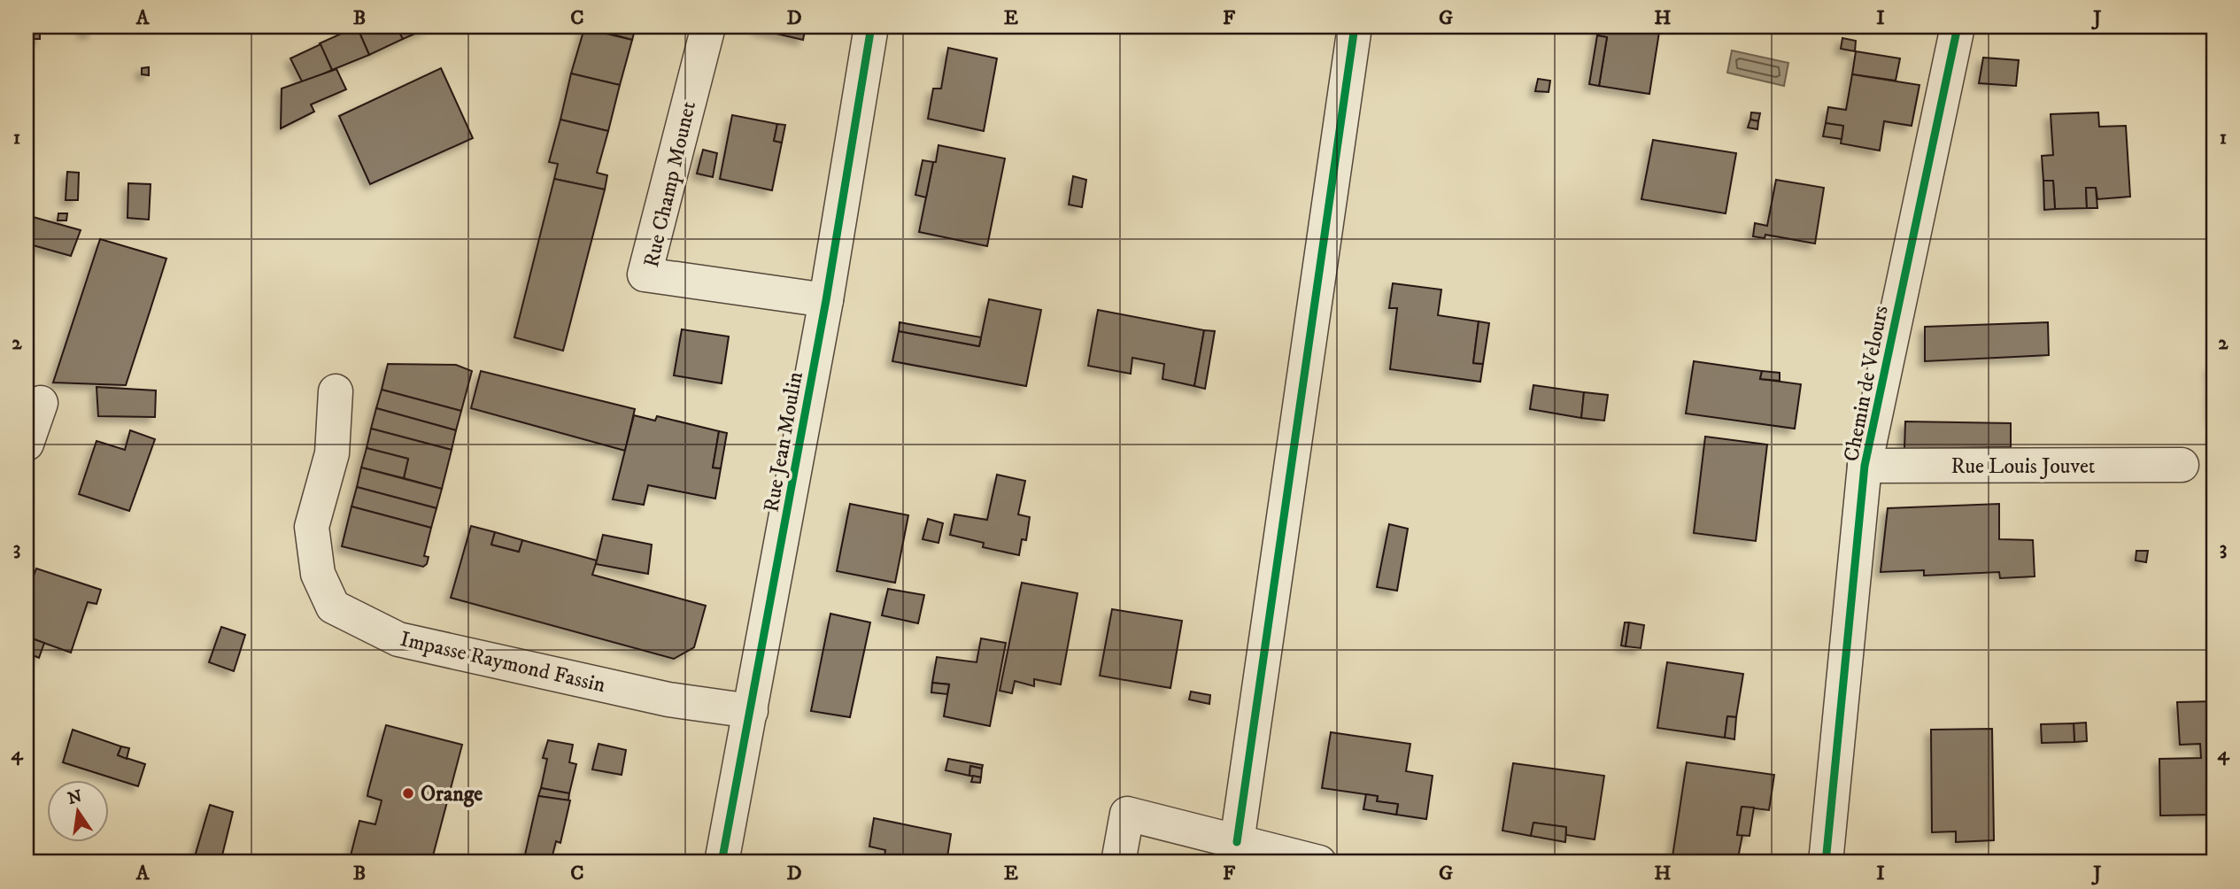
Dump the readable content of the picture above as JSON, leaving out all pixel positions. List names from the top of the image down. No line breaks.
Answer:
{"streets":{"street":["Rue Champ Mounet","Chemin de Velours","Rue Jean Moulin","Rue Louis Jouvet","Impasse Raymond Fassin"]},"crossings":[["Rue Champ Mounet","Rue Jean Moulin"],["Chemin de Velours","Rue Louis Jouvet"],["Rue Jean Moulin","Impasse Raymond Fassin"]],"places":["Orange"],"north":"top","grid":{"columns":["A","B","C","D","E","F","G","H","I","J"],"rows":["1","2","3","4"]}}
